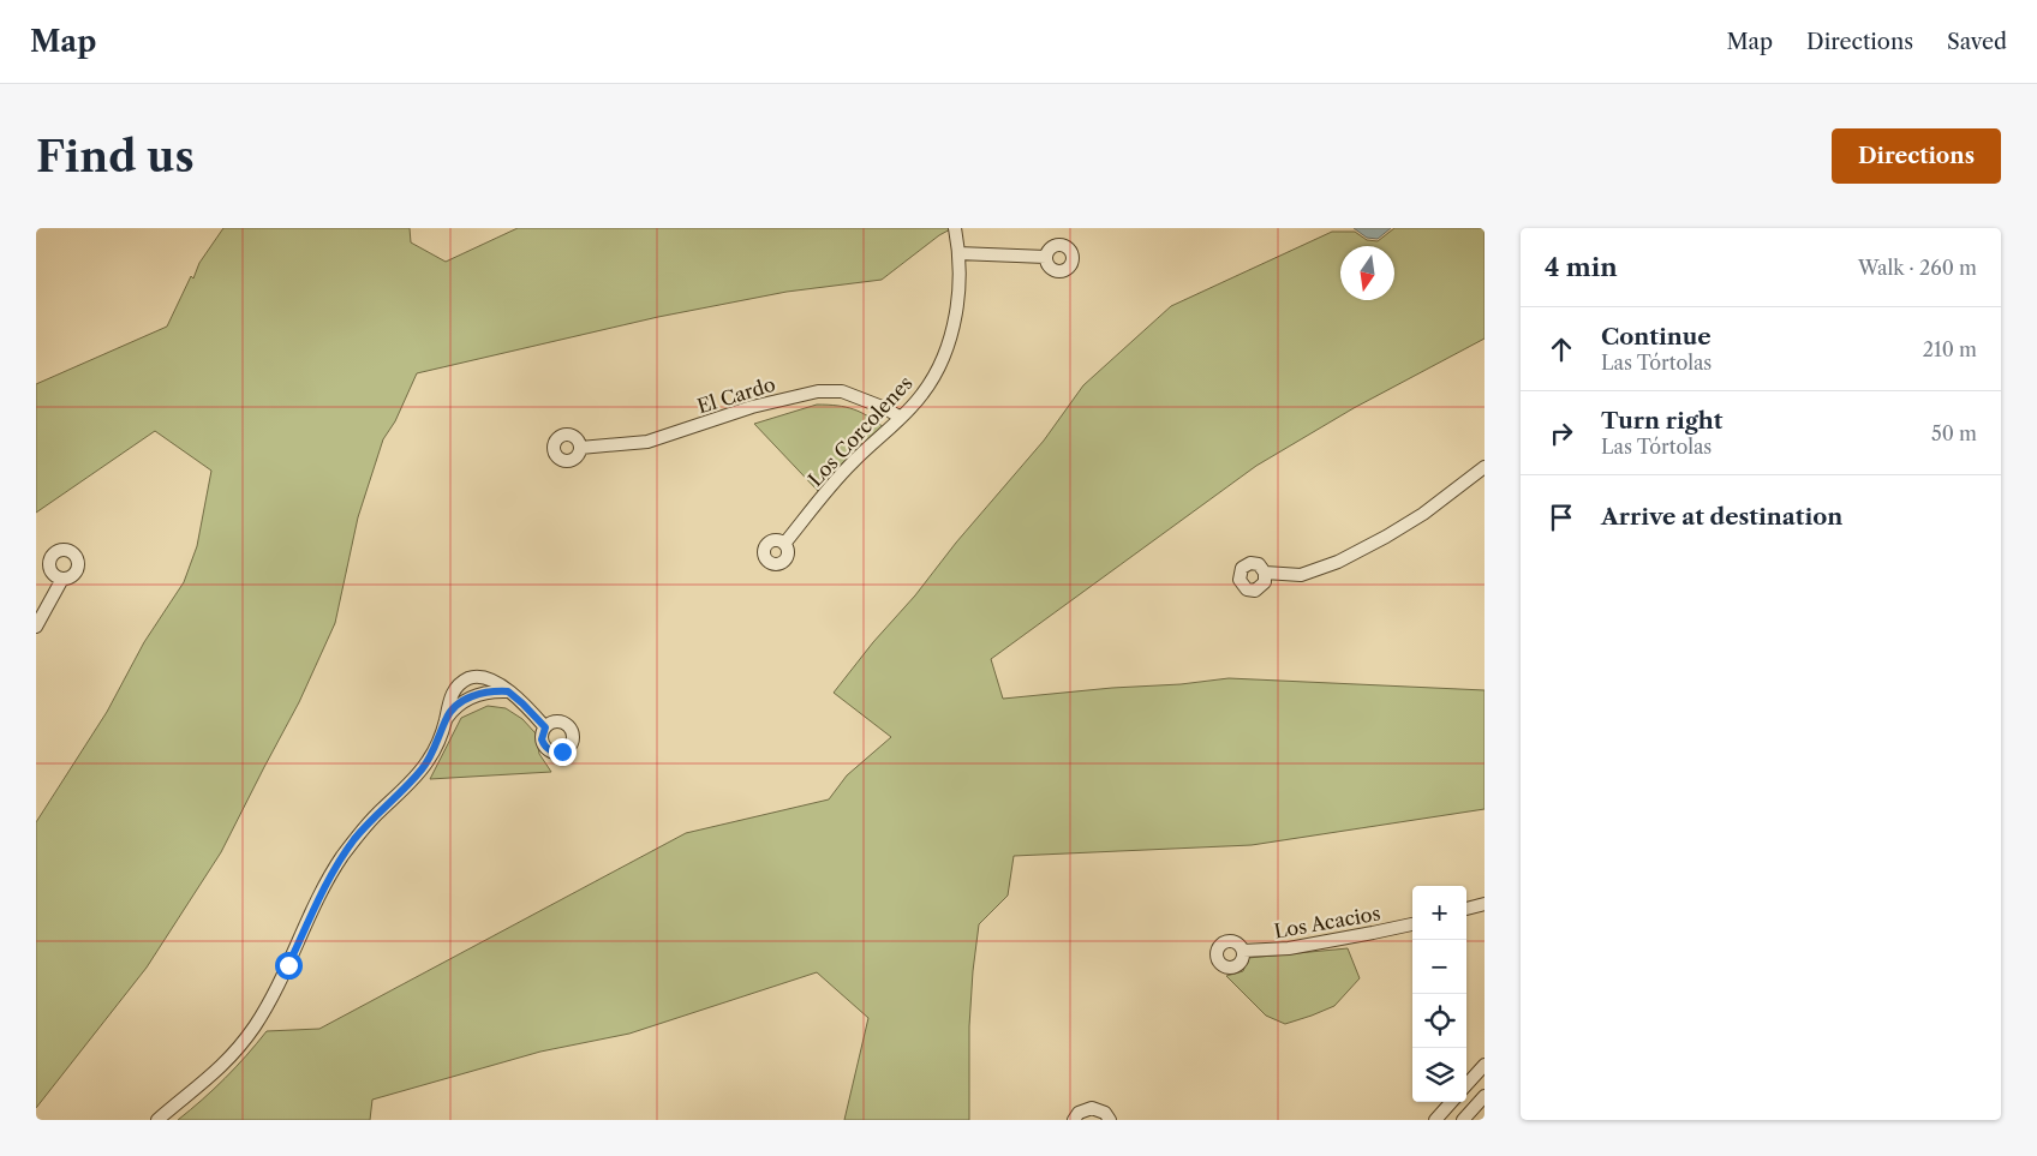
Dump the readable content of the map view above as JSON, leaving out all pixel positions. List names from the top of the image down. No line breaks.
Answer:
{"streets":{"street":["El Cardo","Los Corcolenes","Los Acacios"]},"crossings":[["El Cardo","Los Corcolenes"]],"north":"bottom","page":{"header":"Map","nav":["Map","Directions","Saved"],"buttons":"Directions","title":"Find us","heading":["4 min","Walk · 260 m"],"list":[["Continue","Las Tórtolas","210 m"],["Turn right","Las Tórtolas","50 m"],"Arrive at destination"],"map_buttons":["+","−"]}}
